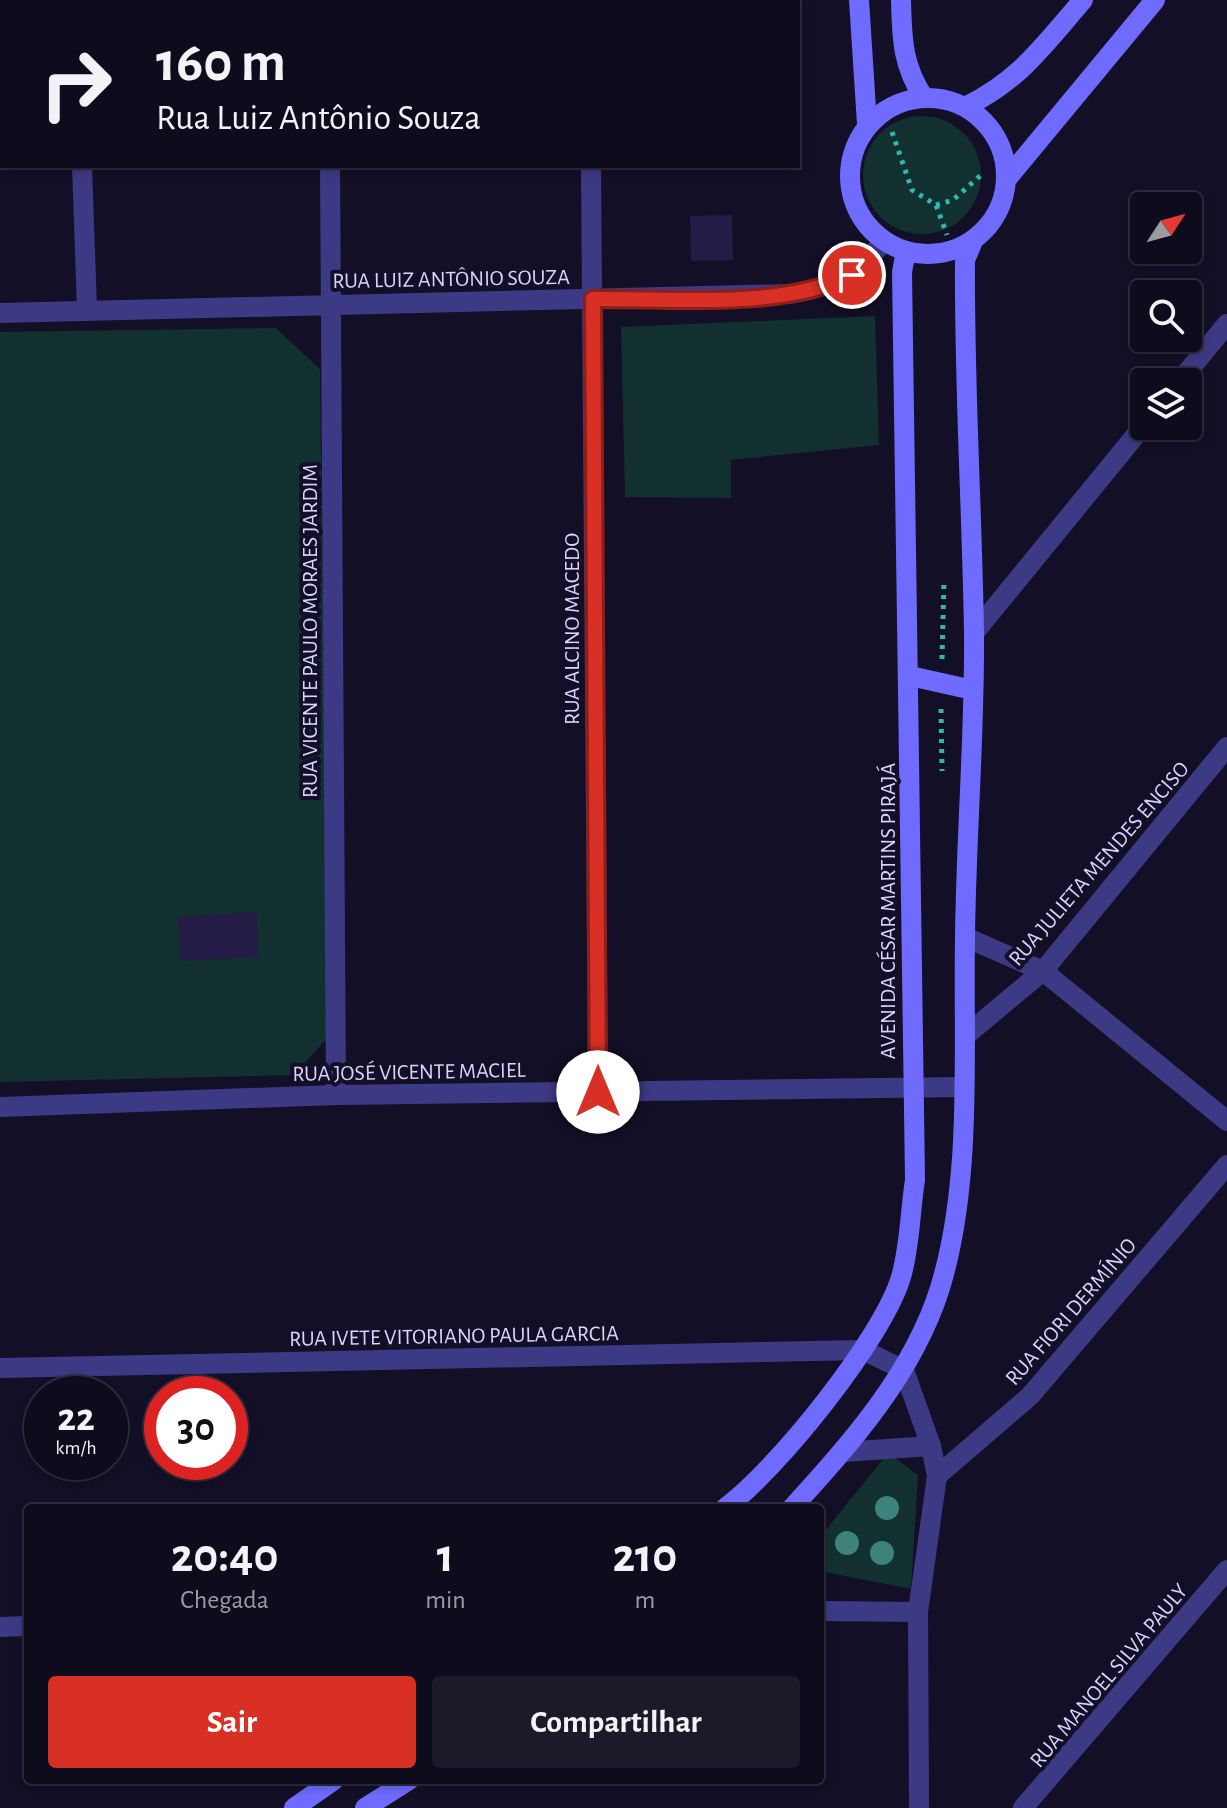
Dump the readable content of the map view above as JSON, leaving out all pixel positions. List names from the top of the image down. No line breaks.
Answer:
{"streets":{"street":["RUA LUIZ ANTÔNIO SOUZA","RUA ALCINO MACEDO","RUA VICENTE PAULO MORAES JARDIM","RUA JULIETA MENDES ENCISO","AVENIDA CÉSAR MARTINS PIRAJÁ","RUA JOSÉ VICENTE MACIEL","RUA FIORI DERMÍNIO","RUA IVETE VITORIANO PAULA GARCIA","RUA MANOEL SILVA PAULY"]},"crossings":[["RUA LUIZ ANTÔNIO SOUZA","RUA ALCINO MACEDO"],["RUA LUIZ ANTÔNIO SOUZA","RUA VICENTE PAULO MORAES JARDIM"],["RUA LUIZ ANTÔNIO SOUZA","AVENIDA CÉSAR MARTINS PIRAJÁ"],["RUA ALCINO MACEDO","RUA JOSÉ VICENTE MACIEL"],["RUA VICENTE PAULO MORAES JARDIM","RUA JOSÉ VICENTE MACIEL"],["AVENIDA CÉSAR MARTINS PIRAJÁ","RUA JOSÉ VICENTE MACIEL"],["AVENIDA CÉSAR MARTINS PIRAJÁ","RUA IVETE VITORIANO PAULA GARCIA"]],"north":"top right","page":{"turn":["160 m","Rua Luiz Antônio Souza"],"speed":"22 km/h","limit":"30","eta":["20:40","Chegada","1","min","210","m"],"buttons":["Sair","Compartilhar"]}}
